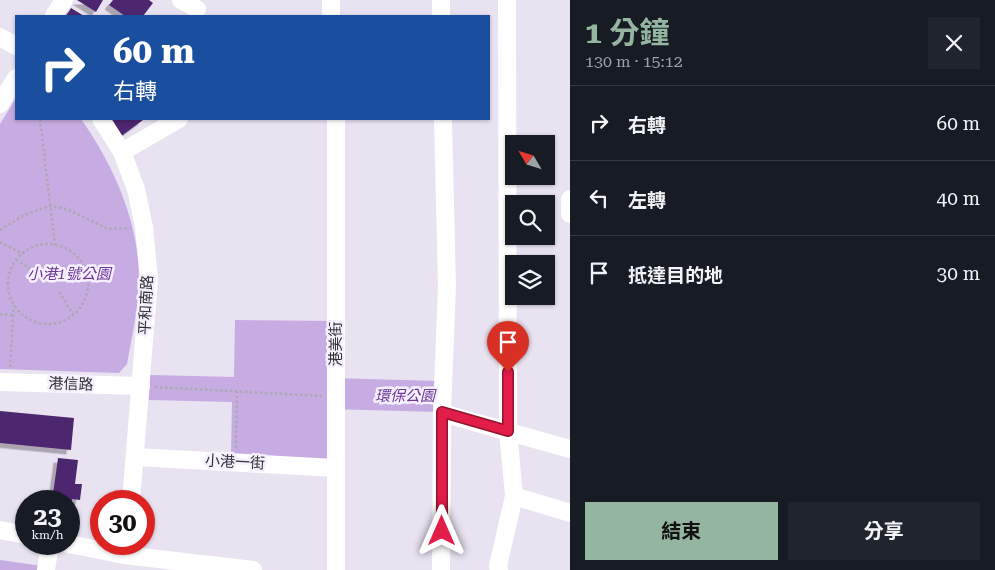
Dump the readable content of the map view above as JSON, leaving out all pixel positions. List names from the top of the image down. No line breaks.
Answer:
{"streets":{"street":["平和南路","港美街","港信路","小港一街"]},"crossings":[["平和南路","港信路"],["平和南路","小港一街"],["港美街","小港一街"]],"parks":["小港1號公園","環保公園"],"north":"top left","page":{"heading":["1 分鐘","130 m · 15:12"],"turn":["60 m","右轉"],"list":[{"name":"右轉","value":"60 m"},{"name":"左轉","value":"40 m"},{"name":"抵達目的地","value":"30 m"}],"speed":"23 km/h","limit":"30","buttons":["結束","分享"]}}
